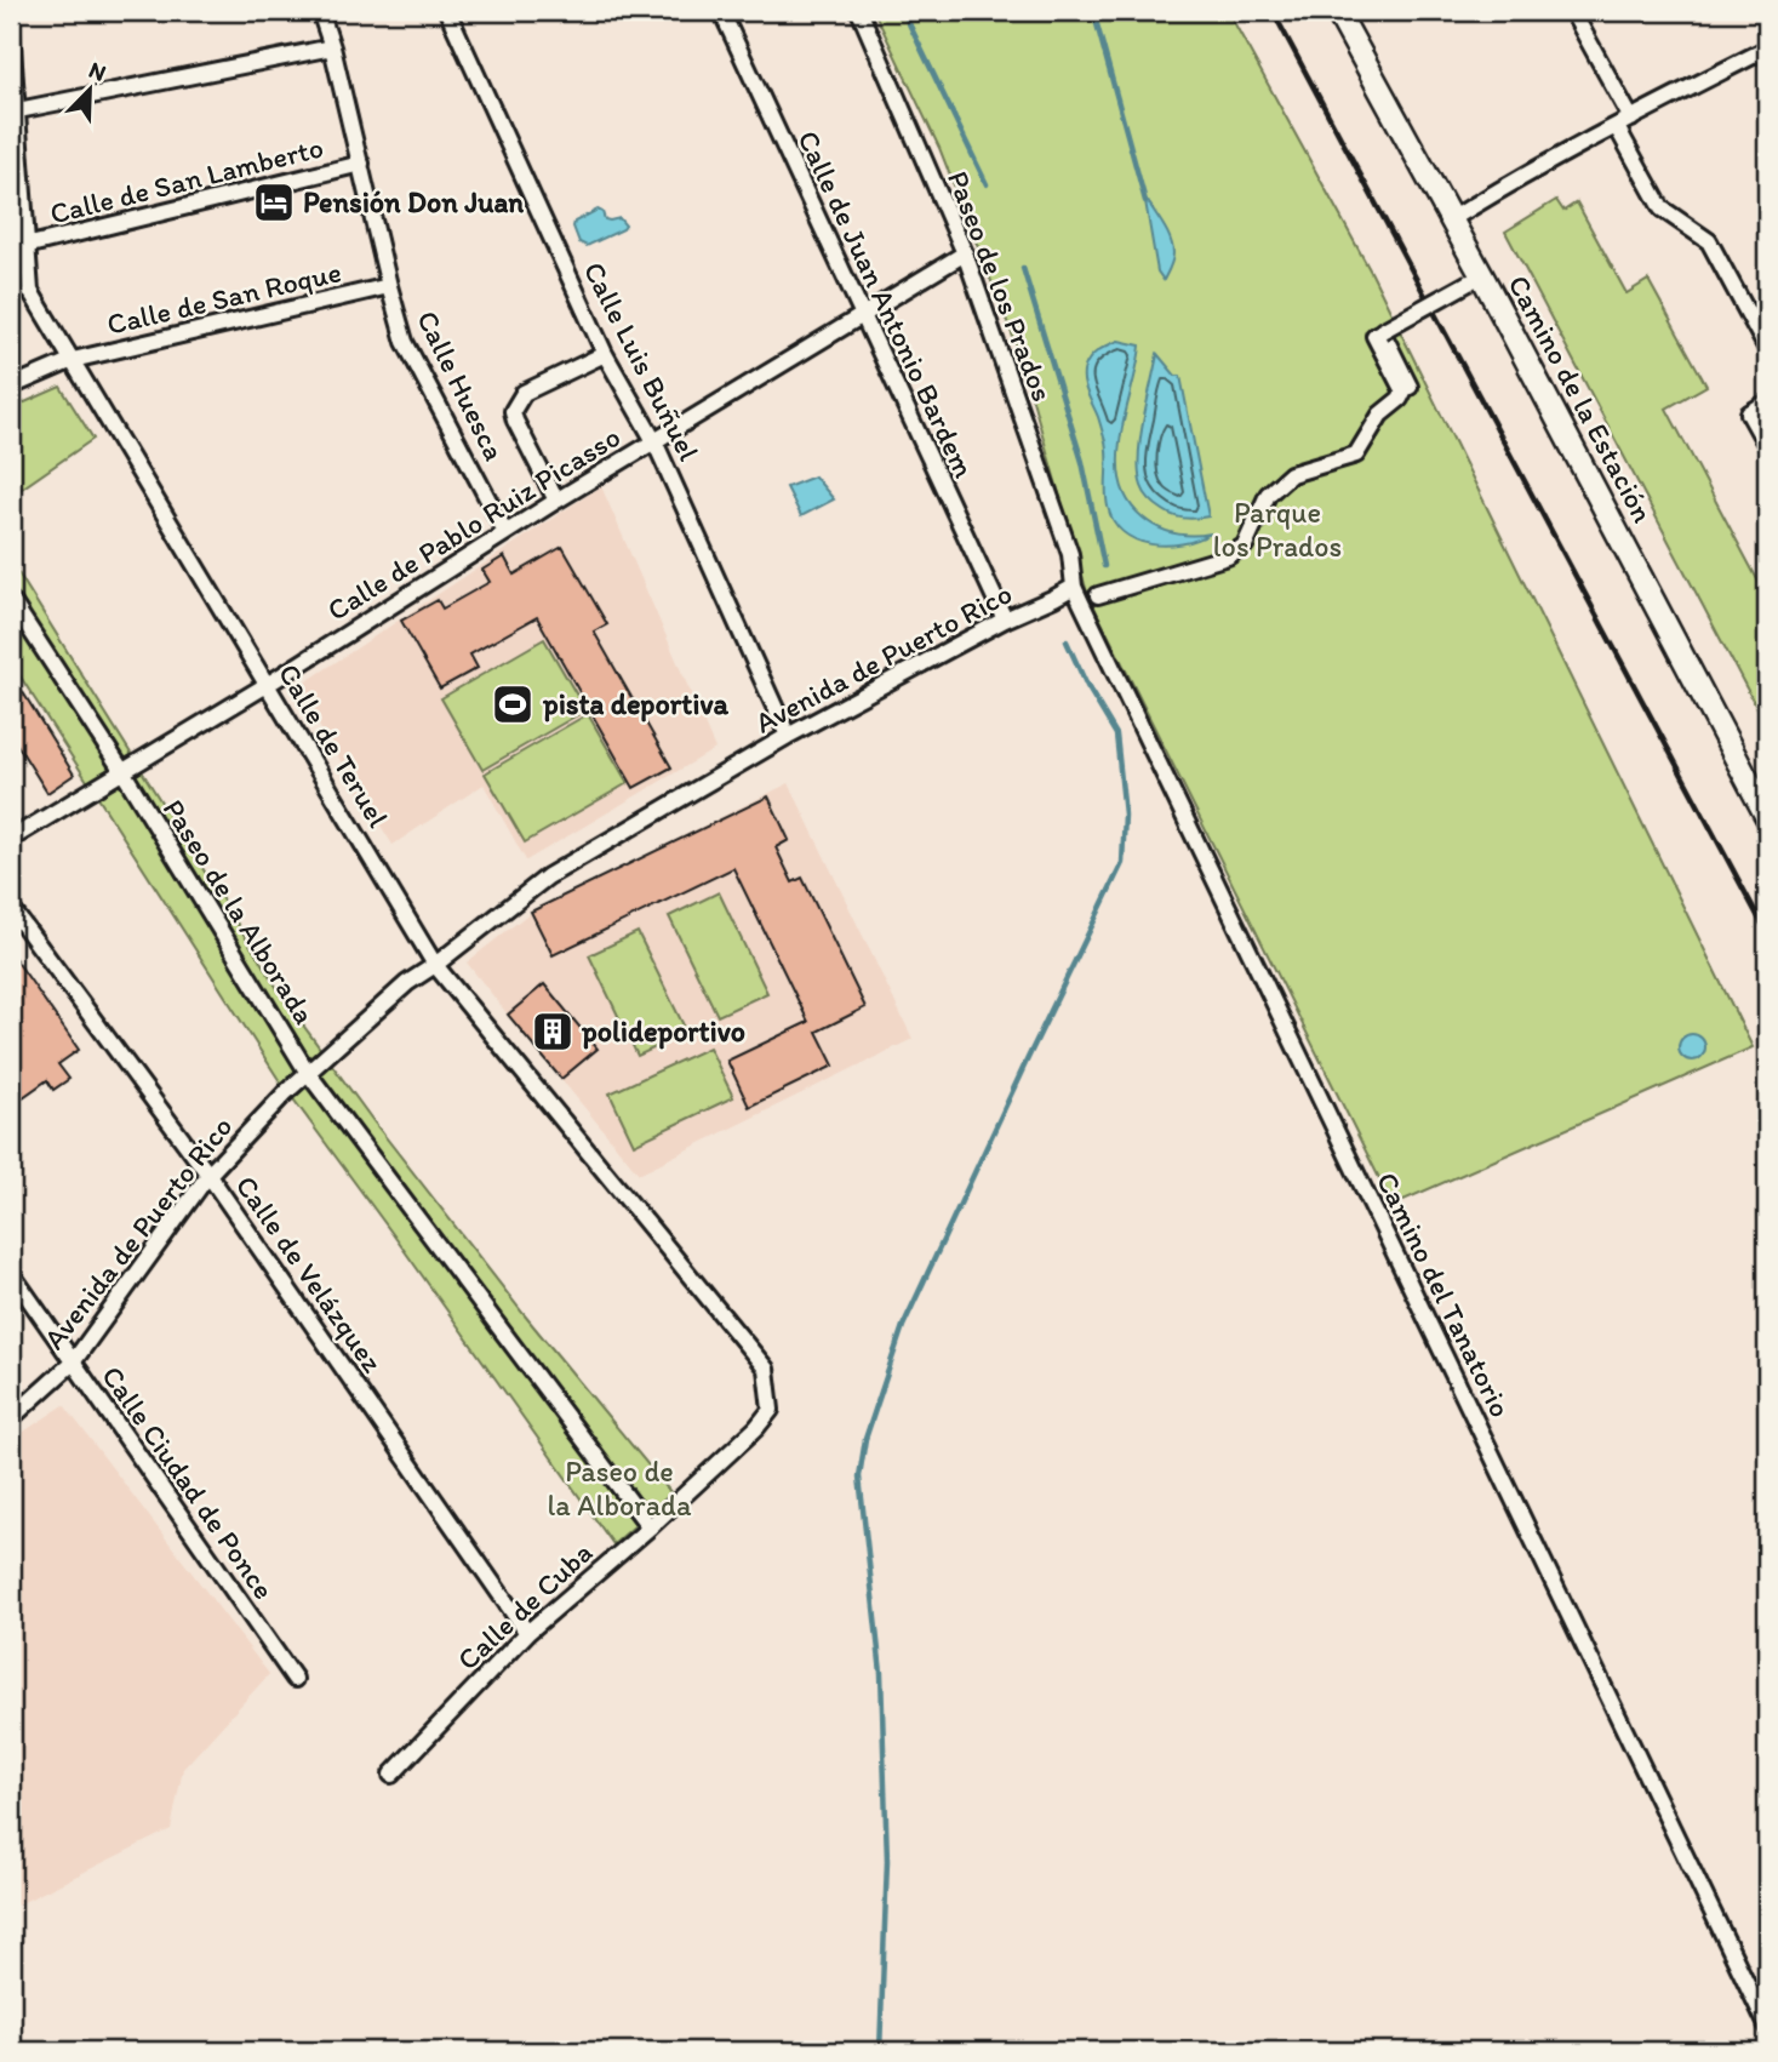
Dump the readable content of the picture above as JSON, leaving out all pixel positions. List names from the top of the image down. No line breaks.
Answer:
{"streets":{"street":["Calle de San Lamberto","Paseo de los Prados","Calle de San Roque","Calle de Juan Antonio Bardem","Calle Luis Buñuel","Calle Huesca","Camino de la Estación","Calle de Pablo Ruiz Picasso","Avenida de Puerto Rico","Calle de Teruel","Paseo de la Alborada","Calle de Velázquez","Camino del Tanatorio","Calle Ciudad de Ponce","Calle de Cuba"]},"crossings":[["Calle de San Lamberto","Calle Huesca"],["Calle de San Lamberto","Calle de Teruel"],["Paseo de los Prados","Calle de Pablo Ruiz Picasso"],["Paseo de los Prados","Avenida de Puerto Rico"],["Paseo de los Prados","Camino del Tanatorio"],["Calle de San Roque","Calle Huesca"],["Calle de San Roque","Calle de Teruel"],["Calle de Juan Antonio Bardem","Calle de Pablo Ruiz Picasso"],["Calle de Juan Antonio Bardem","Avenida de Puerto Rico"],["Calle Luis Buñuel","Calle de Pablo Ruiz Picasso"],["Calle Luis Buñuel","Avenida de Puerto Rico"],["Calle Huesca","Calle de Pablo Ruiz Picasso"],["Calle de Pablo Ruiz Picasso","Calle de Teruel"],["Calle de Pablo Ruiz Picasso","Paseo de la Alborada"],["Avenida de Puerto Rico","Calle de Teruel"],["Avenida de Puerto Rico","Paseo de la Alborada"],["Avenida de Puerto Rico","Calle de Velázquez"],["Avenida de Puerto Rico","Camino del Tanatorio"],["Avenida de Puerto Rico","Calle Ciudad de Ponce"],["Calle de Teruel","Calle de Cuba"],["Paseo de la Alborada","Calle de Cuba"],["Calle de Velázquez","Calle de Cuba"]],"parks":["Parque los Prados","Paseo de la Alborada"],"places":{"hotel":["Pensión Don Juan"],"sports":["pista deportiva"],"building":["polideportivo"]},"north":"top right"}
